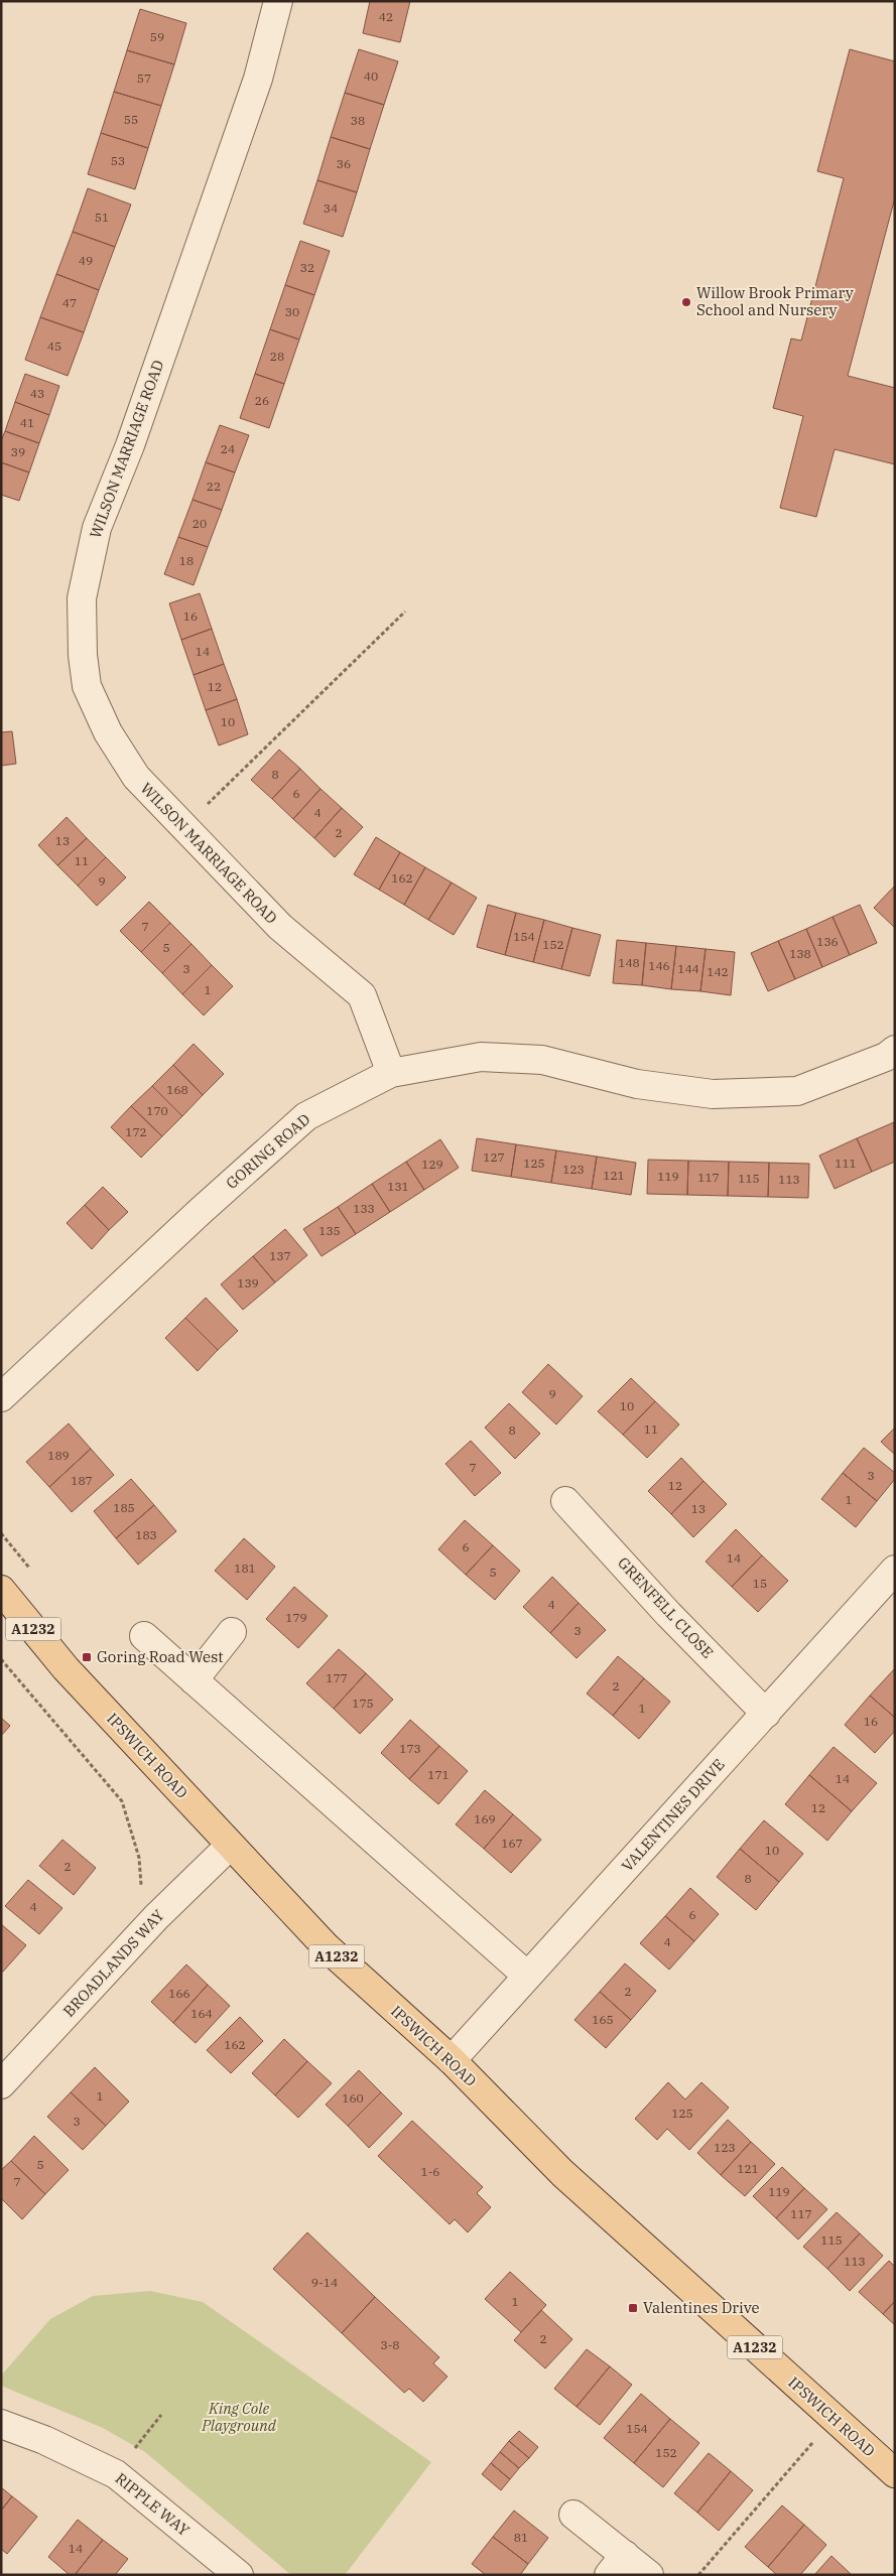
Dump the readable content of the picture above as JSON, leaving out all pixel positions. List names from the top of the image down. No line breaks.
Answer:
{"streets":{"main road":["A1232","IPSWICH ROAD"],"street":["WILSON MARRIAGE ROAD","GORING ROAD","GRENFELL CLOSE","VALENTINES DRIVE","BROADLANDS WAY","RIPPLE WAY"]},"crossings":[["WILSON MARRIAGE ROAD","GORING ROAD"],["GRENFELL CLOSE","VALENTINES DRIVE"],["IPSWICH ROAD","VALENTINES DRIVE"],["IPSWICH ROAD","BROADLANDS WAY"]],"parks":["King Cole Playground"],"places":{"other":["Willow Brook Primary School and Nursery"],"transit":["Goring Road West","Valentines Drive"]},"house_numbers":["42","59","40","57","55","38","53","36","34","51","49","32","47","30","45","28","43","26","41","24","39","22","20","18","16","14","12","10","8","6","4","2","13","11","162","9","7","154","136","152","5","138","148","146","3","144","142","1","168","170","172","127","125","111","129","123","121","119","117","115","113","131","133","135","137","139","9","10","11","8","189","7","3","187","12","1","185","13","183","6","14","181","5","15","4","179","3","177","2","175","1","16","173","171","14","12","169","167","10","2","8","4","6","4","2","166","164","165","162","1","160","125","3","123","5","121","1-6","7","119","117","115","113","9-14","1","2","3-8","154","152","81","14"]}
